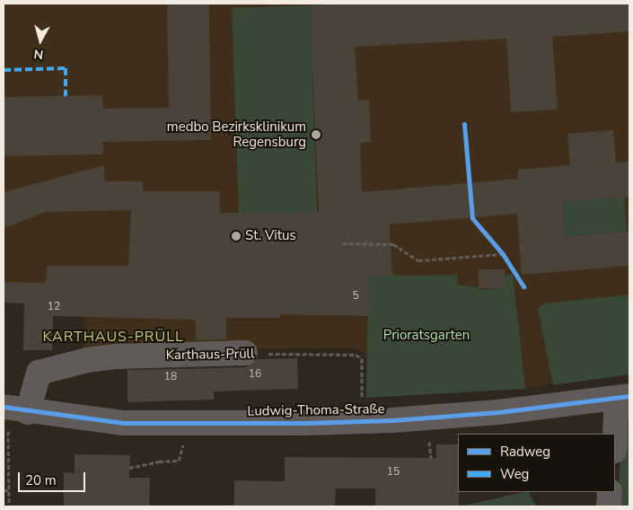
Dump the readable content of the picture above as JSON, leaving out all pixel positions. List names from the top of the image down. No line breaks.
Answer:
{"streets":{"street":["Karthaus-Prüll","Ludwig-Thoma-Straße"]},"crossings":[["Karthaus-Prüll","Ludwig-Thoma-Straße"]],"districts":["KARTHAUS-PRÜLL"],"parks":["Prioratsgarten"],"places":["medbo Bezirksklinikum Regensburg","St. Vitus"],"house_numbers":["5","12","16","18","15"],"legend":["Radweg","Weg"],"scale_bar":"20 m","north":"bottom"}
